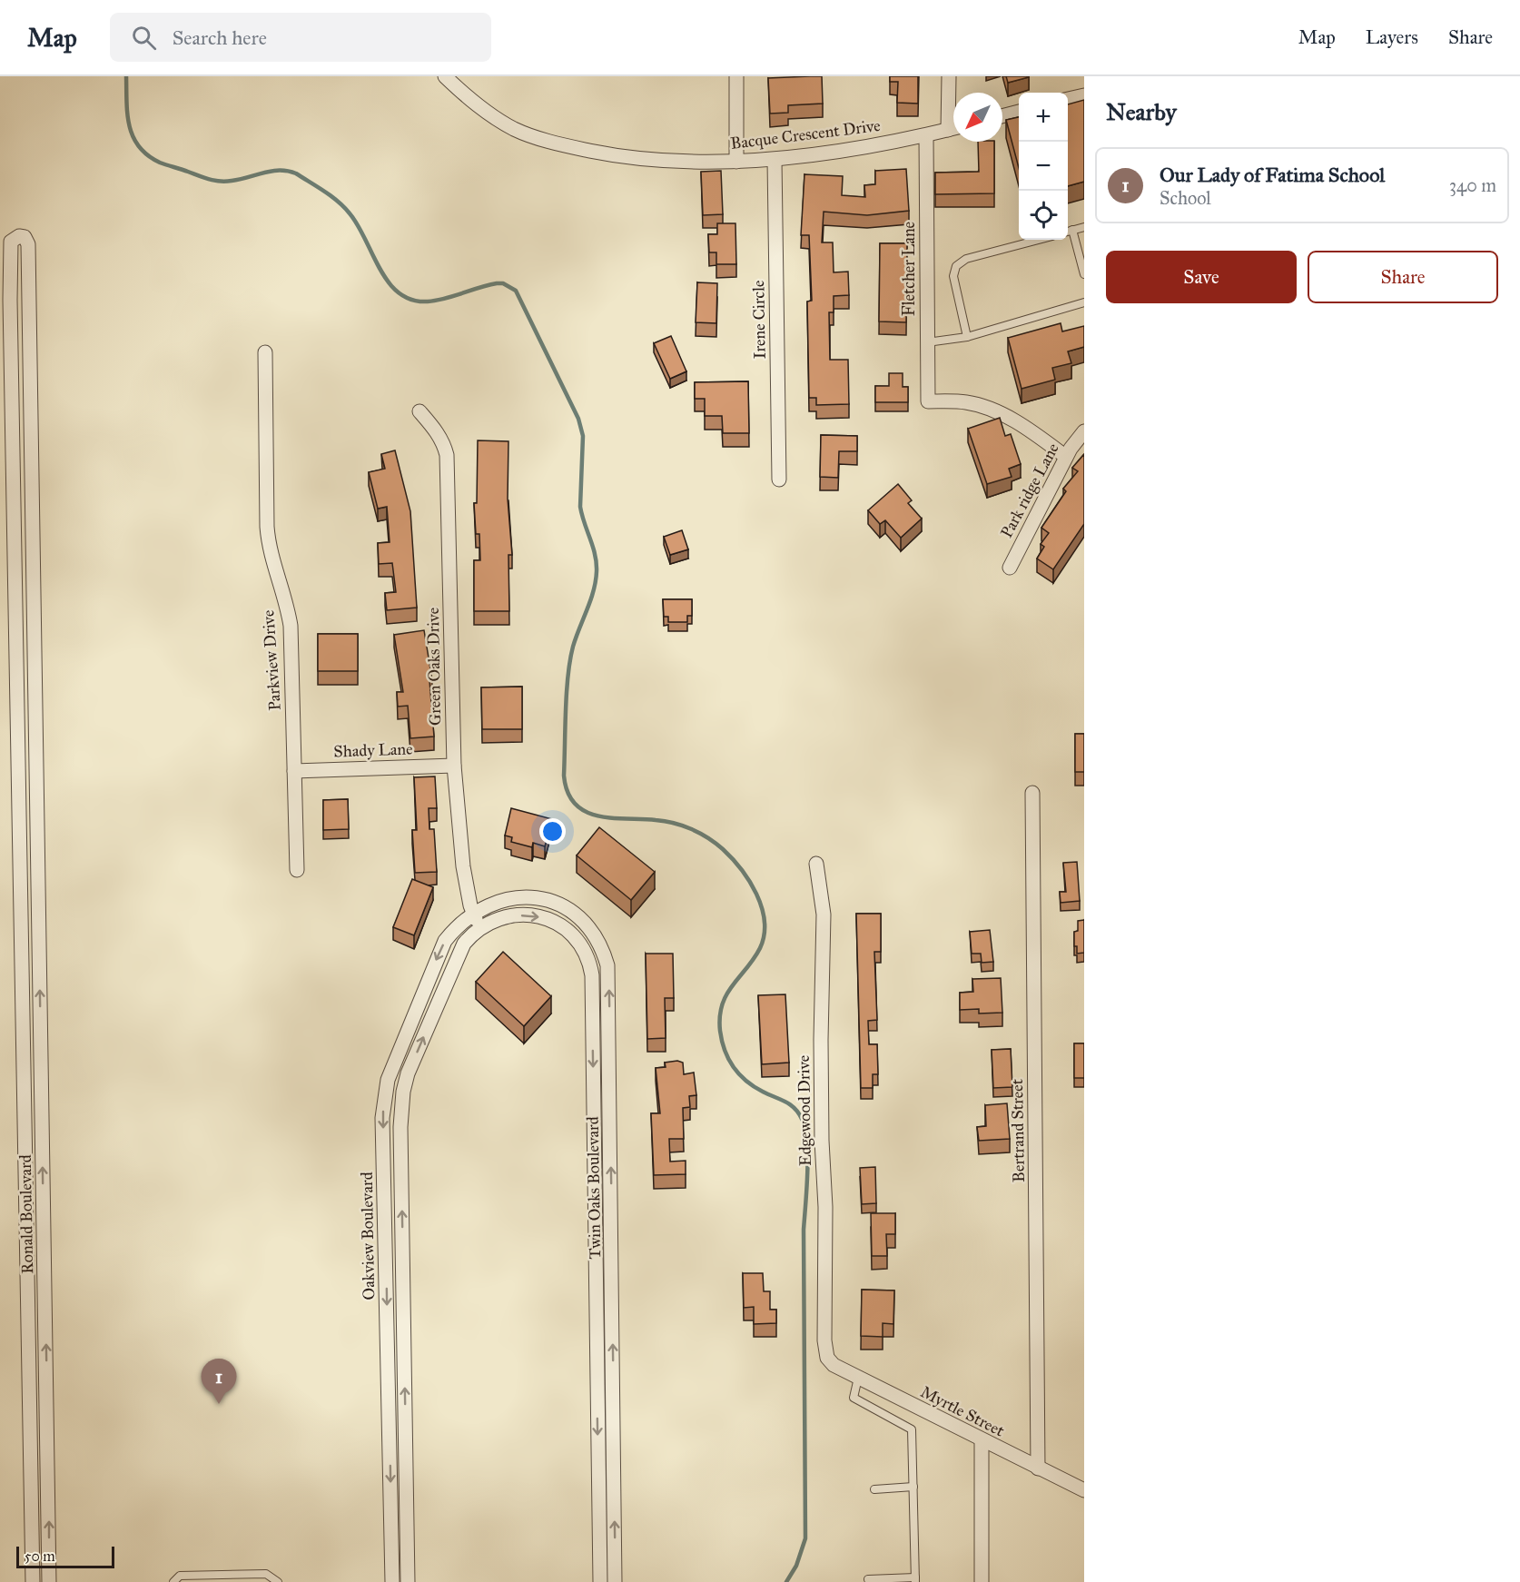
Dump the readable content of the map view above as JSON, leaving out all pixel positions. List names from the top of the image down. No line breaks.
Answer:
{"streets":{"street":["Bacque Crescent Drive","Fletcher Lane","Irene Circle","Park ridge Lane","Parkview Drive","Green Oaks Drive","Shady Lane","Edgewood Drive","Bertrand Street","Twin Oaks Boulevard","Ronald Boulevard","Oakview Boulevard","Myrtle Street"]},"crossings":[["Bacque Crescent Drive","Fletcher Lane"],["Bacque Crescent Drive","Irene Circle"],["Fletcher Lane","Park ridge Lane"],["Parkview Drive","Shady Lane"],["Green Oaks Drive","Shady Lane"],["Green Oaks Drive","Twin Oaks Boulevard"],["Green Oaks Drive","Oakview Boulevard"],["Edgewood Drive","Myrtle Street"],["Bertrand Street","Myrtle Street"],["Twin Oaks Boulevard","Oakview Boulevard"]],"scale_bar":"50 m","north":"bottom left","page":{"header":"Map","search":"Search here","nav":["Map","Layers","Share"],"heading":"Nearby","map_buttons":["+","−"],"list":[{"mark":"1","name":"Our Lady of Fatima School","note":"School","value":"340 m"}],"buttons":["Save","Share"],"pins":"1","scale":"50 m"}}
